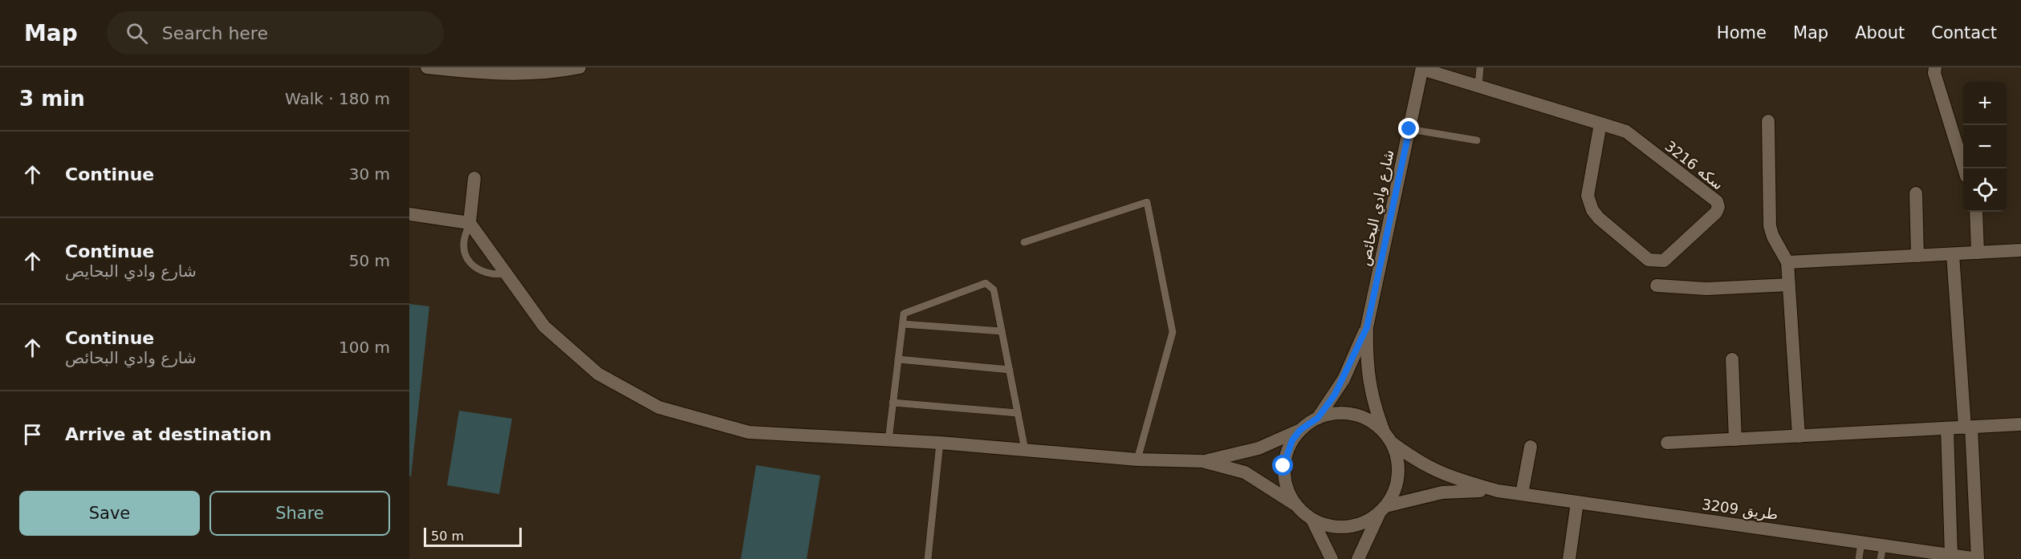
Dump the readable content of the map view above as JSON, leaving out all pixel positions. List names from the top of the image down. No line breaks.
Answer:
{"streets":{"street":["سكه 3216","شارع وادي البحائص","طريق 3209"]},"crossings":[["سكه 3216","شارع وادي البحائص"]],"scale_bar":"50 m","page":{"header":"Map","search":"Search here","nav":["Home","Map","About","Contact"],"heading":["3 min","Walk · 180 m"],"map_buttons":["+","−"],"list":[["Continue","30 m"],["Continue","شارع وادي البحايص","50 m"],["Continue","شارع وادي البحائص","100 m"],"Arrive at destination"],"buttons":["Save","Share"],"scale":"50 m"}}
